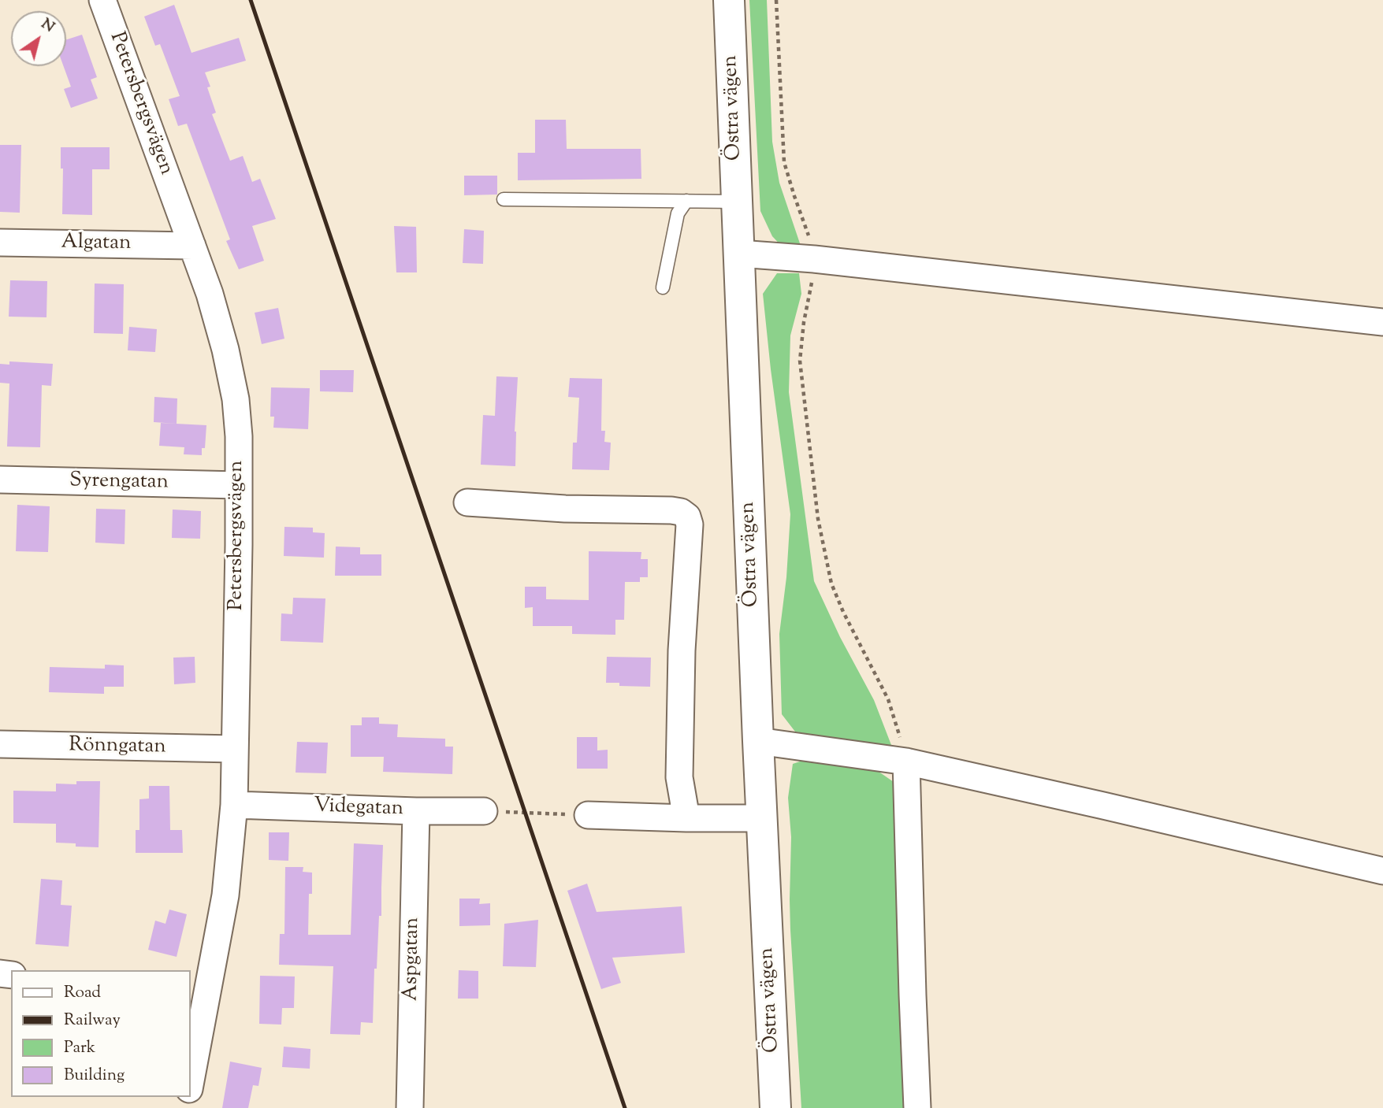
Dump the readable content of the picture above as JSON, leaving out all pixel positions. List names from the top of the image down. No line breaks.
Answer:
{"streets":{"street":["Petersbergsvägen","Östra vägen","Algatan","Syrengatan","Rönngatan","Videgatan","Aspgatan"]},"crossings":[["Petersbergsvägen","Algatan"],["Petersbergsvägen","Syrengatan"],["Petersbergsvägen","Rönngatan"],["Petersbergsvägen","Videgatan"],["Videgatan","Aspgatan"]],"legend":["Road","Railway","Park","Building"],"north":"top right"}
